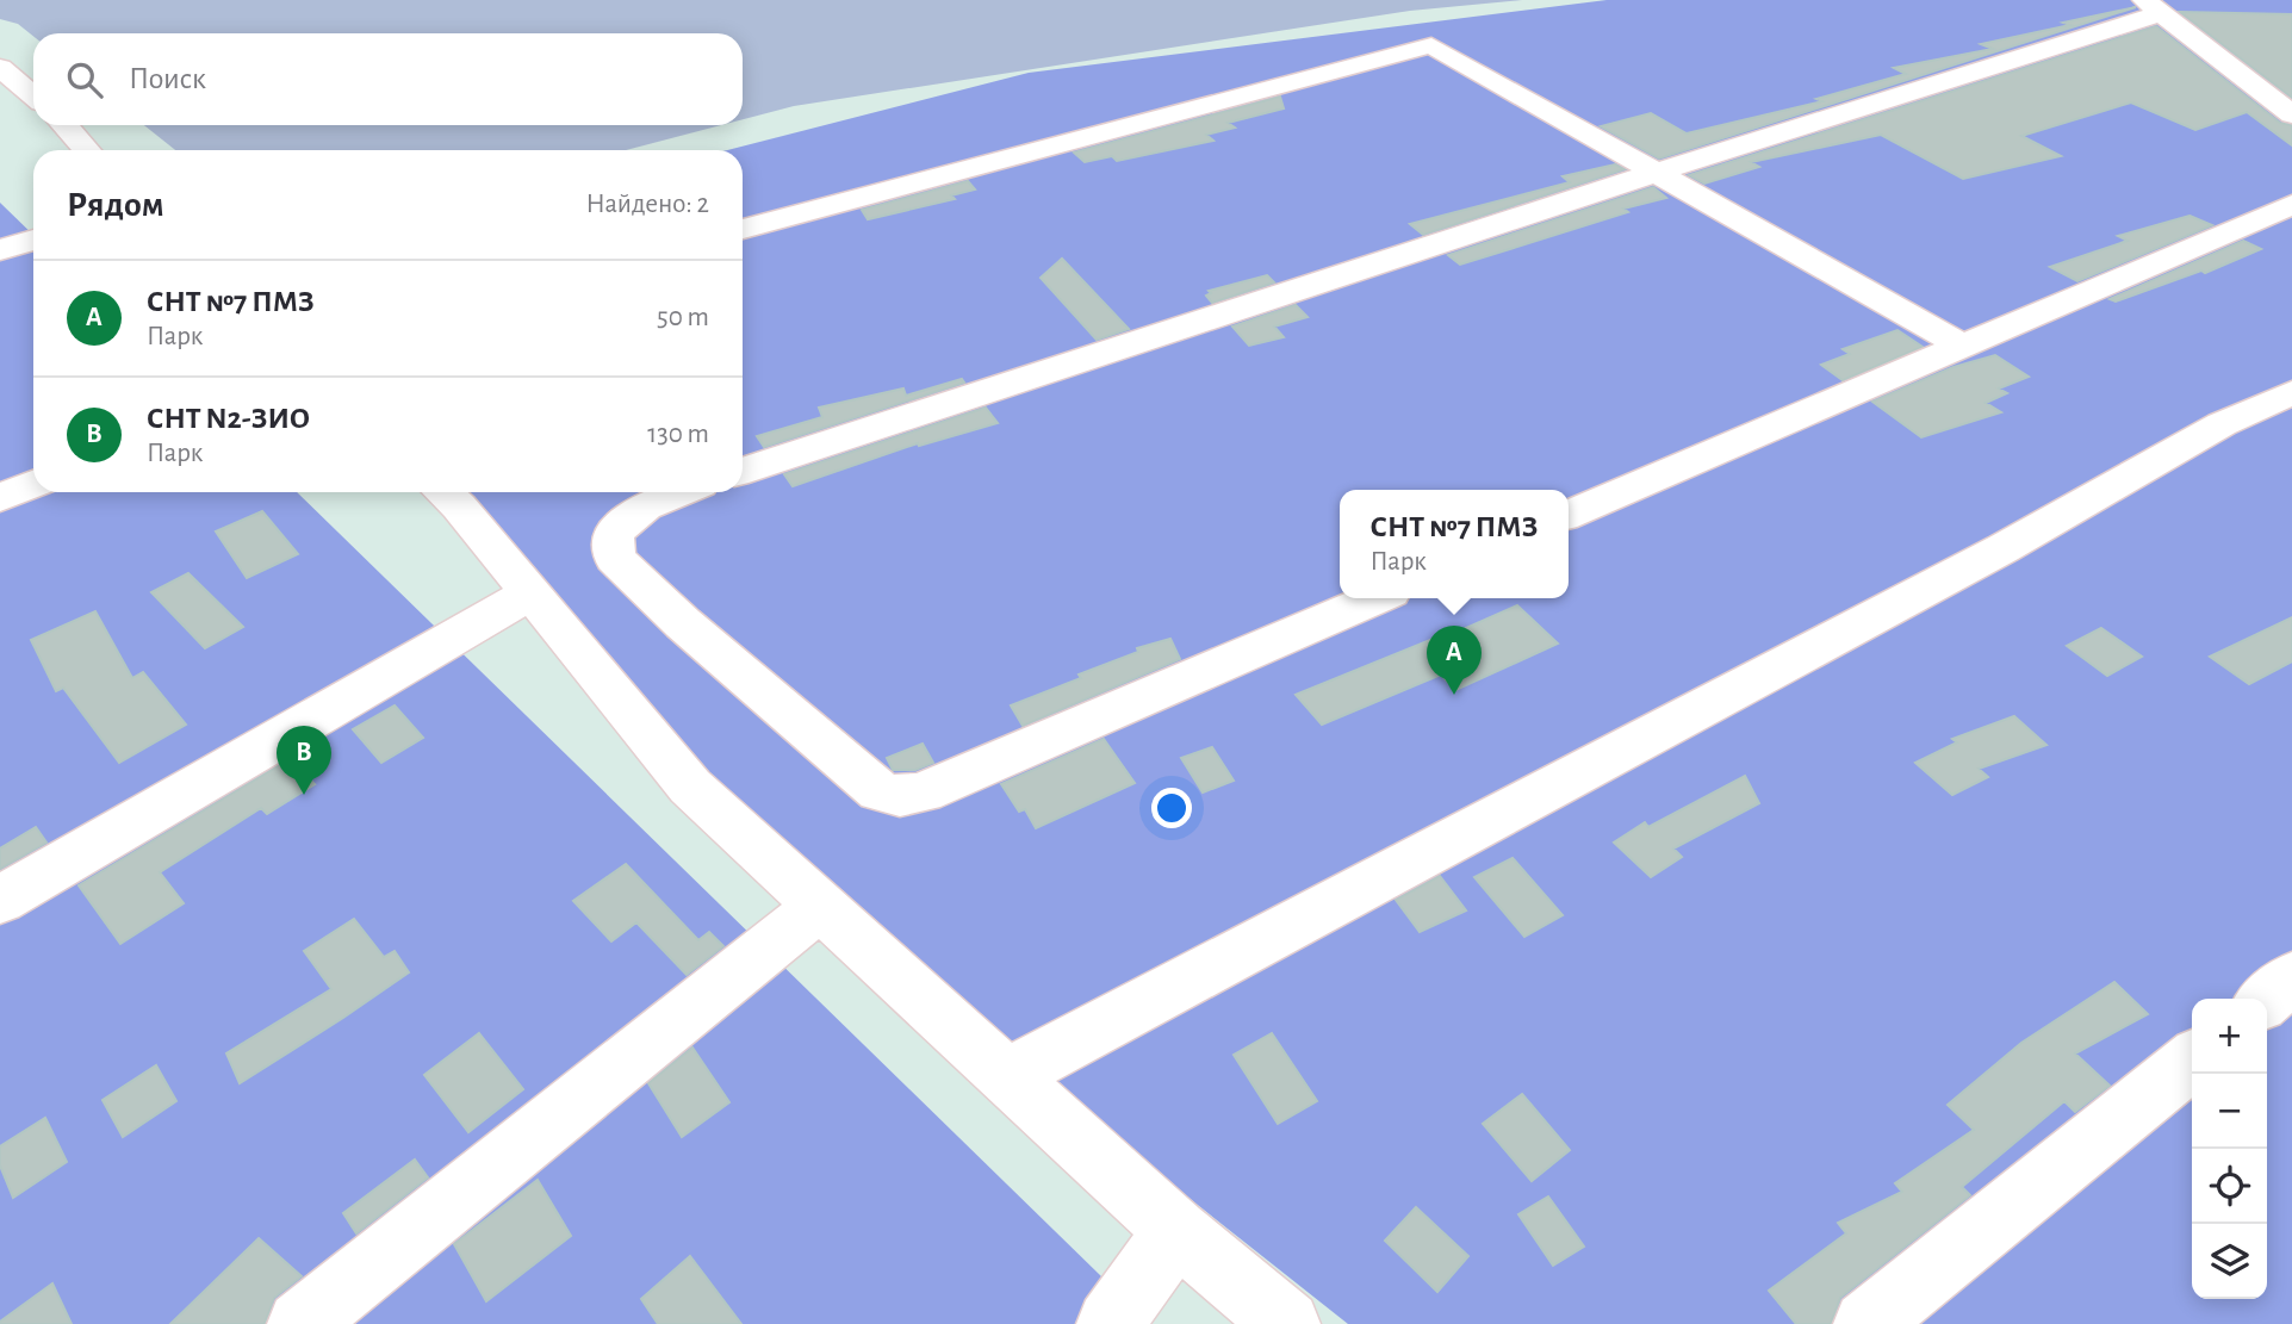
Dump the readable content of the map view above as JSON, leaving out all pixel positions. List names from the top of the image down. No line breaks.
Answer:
{"page":{"search":"Поиск","heading":["Рядом","Найдено: 2"],"list":[{"mark":"A","name":"СНТ №7 ПМЗ","note":"Парк","value":"50 m"},{"mark":"B","name":"СНТ N2-ЗИО","note":"Парк","value":"130 m"}],"popup":["СНТ №7 ПМЗ","Парк"],"pins":["A","B"],"map_buttons":["+","−"]}}
